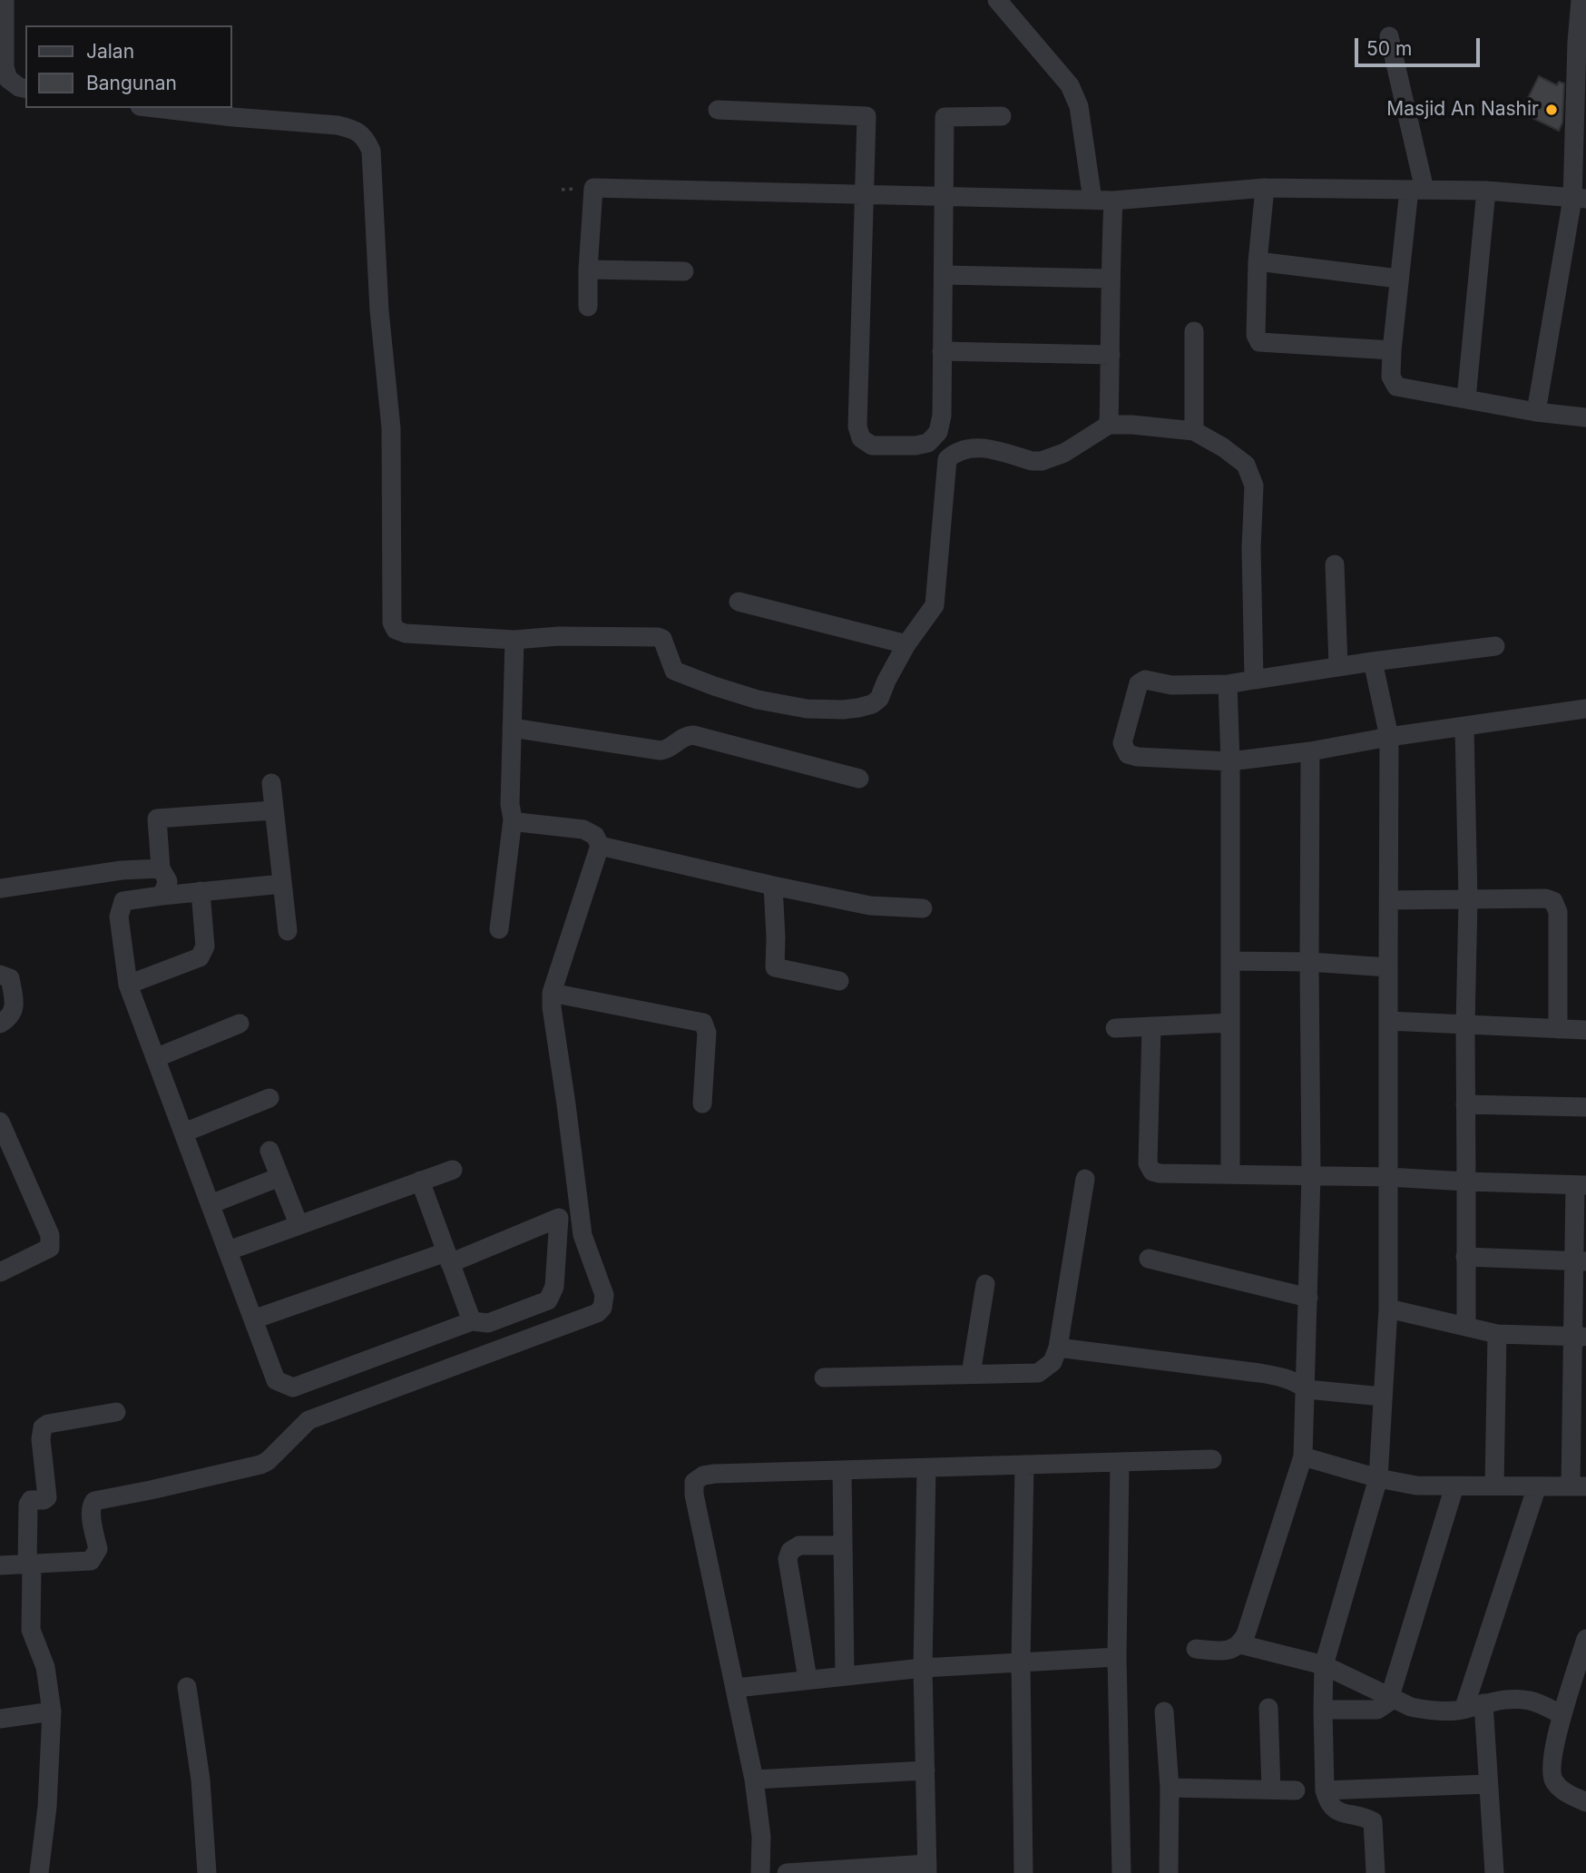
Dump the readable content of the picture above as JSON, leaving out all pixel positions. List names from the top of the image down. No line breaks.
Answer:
{"places":["Masjid An Nashir"],"legend":["Jalan","Bangunan"],"scale_bar":"50 m"}
